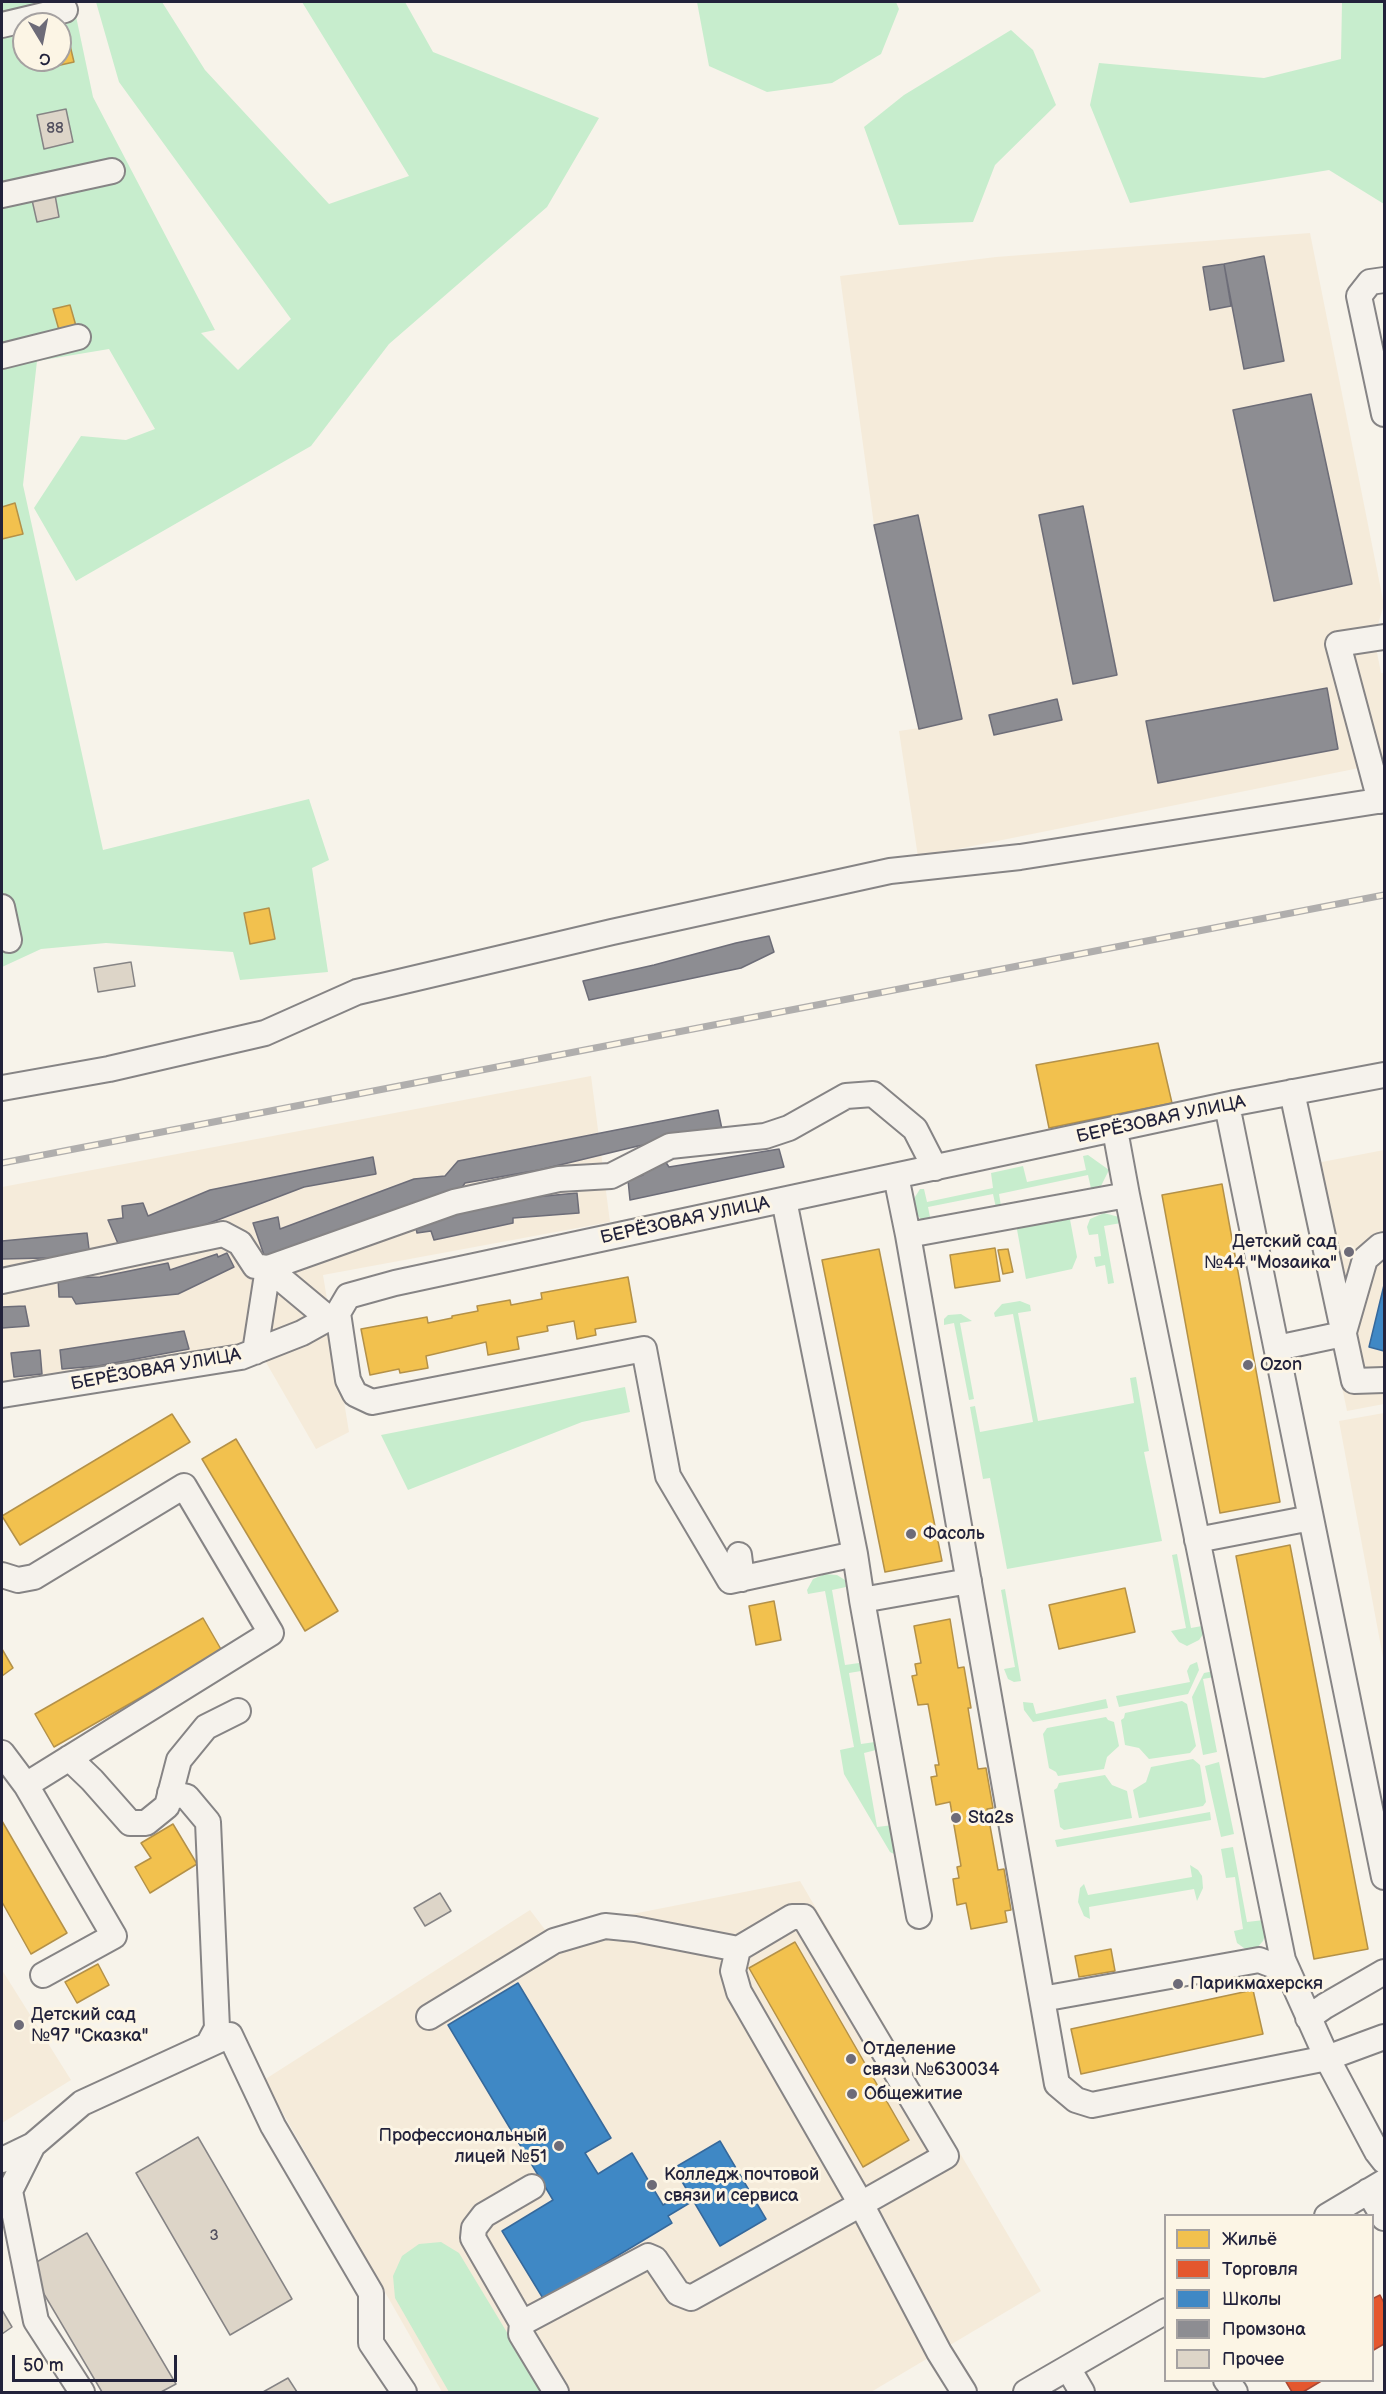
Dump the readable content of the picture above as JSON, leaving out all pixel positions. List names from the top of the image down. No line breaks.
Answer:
{"streets":{"street":["БЕРЁЗОВАЯ УЛИЦА"]},"places":["Детский сад №44 \"Мозаика\"","Ozon","Фасоль","Sta2s","Парикмахерскя","Детский сад №97 \"Сказка\"","Отделение связи №630034","Общежитие","Профессиональный лицей №51","Колледж почтовой связи и сервиса"],"house_numbers":["88","3"],"legend":["Жильё","Торговля","Школы","Промзона","Прочее"],"scale_bar":"50 m","north":"bottom"}
